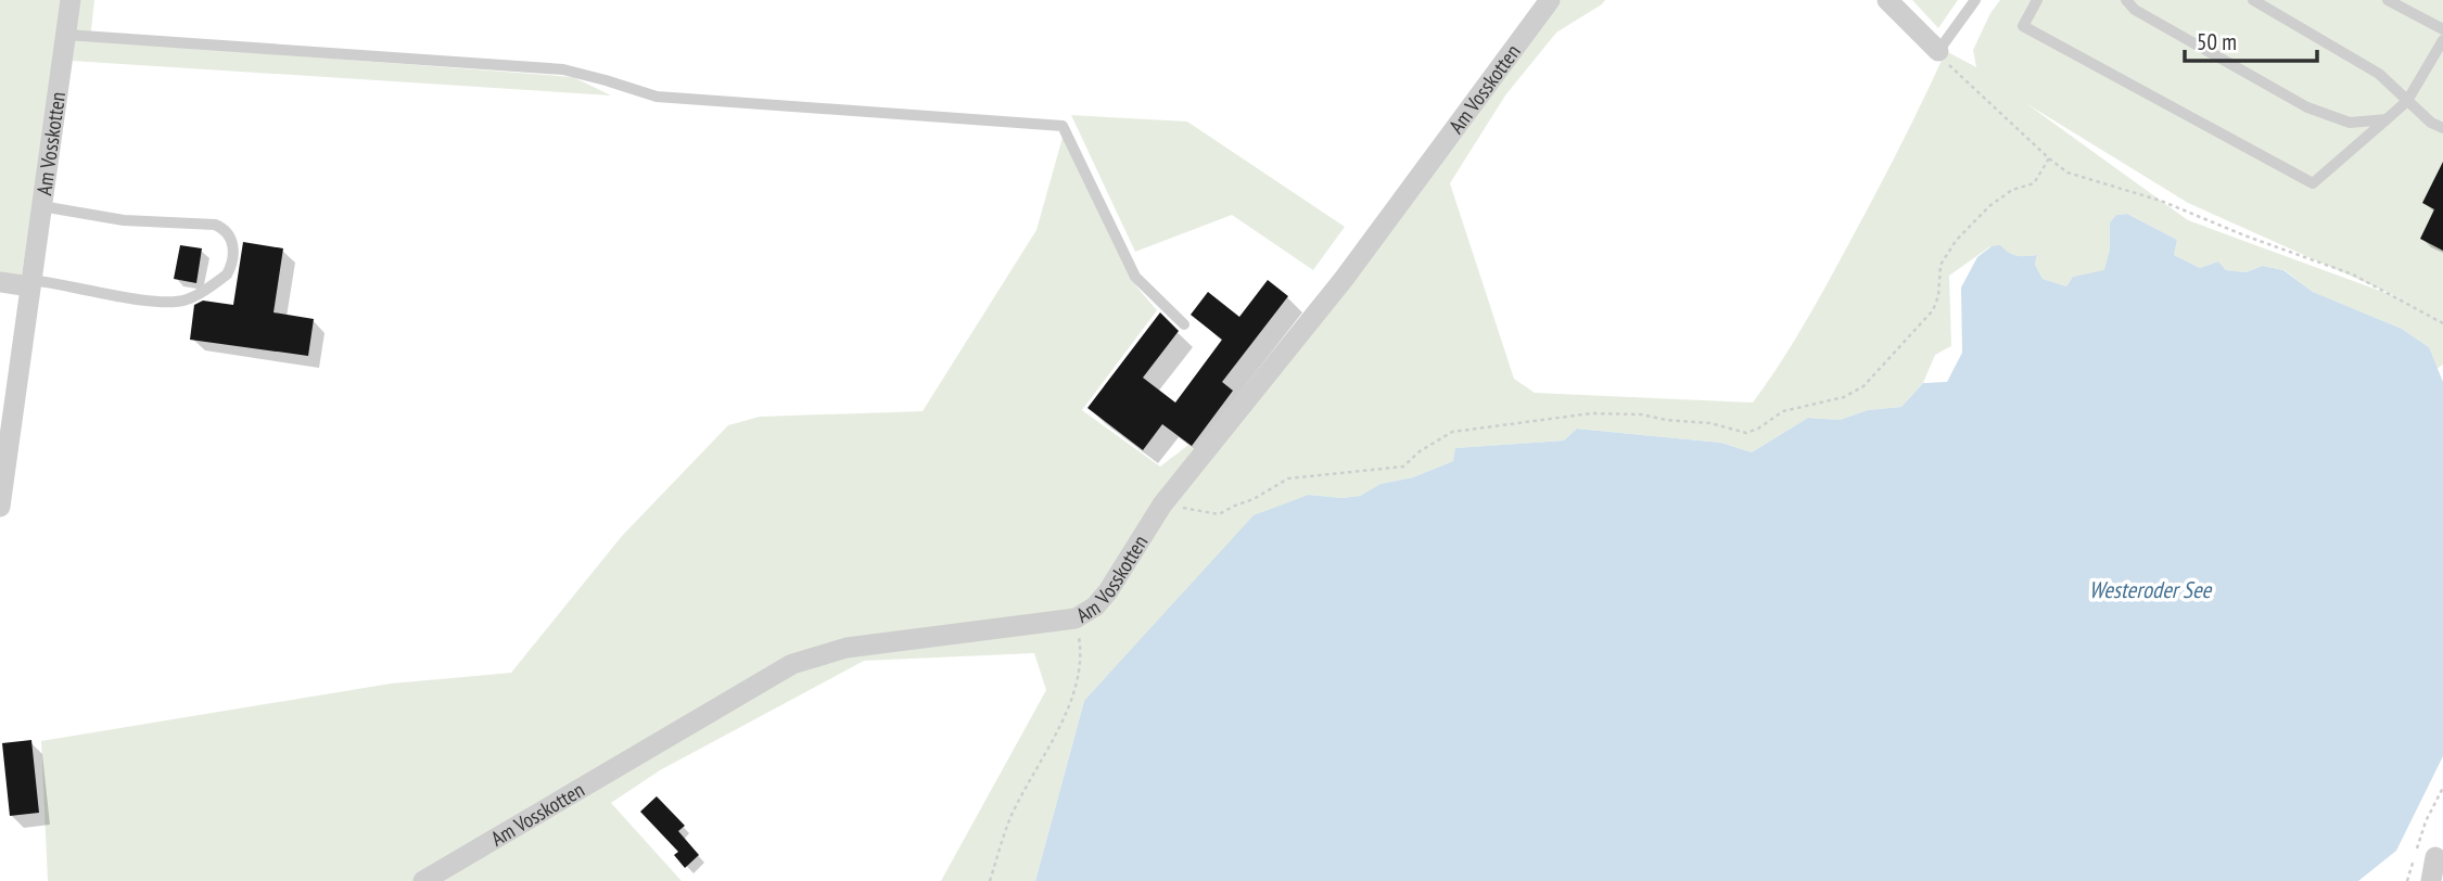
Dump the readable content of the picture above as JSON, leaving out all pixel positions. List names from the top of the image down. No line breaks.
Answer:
{"streets":{"street":["Am Vosskotten"]},"water":["Westeroder See"],"scale_bar":"50 m"}
